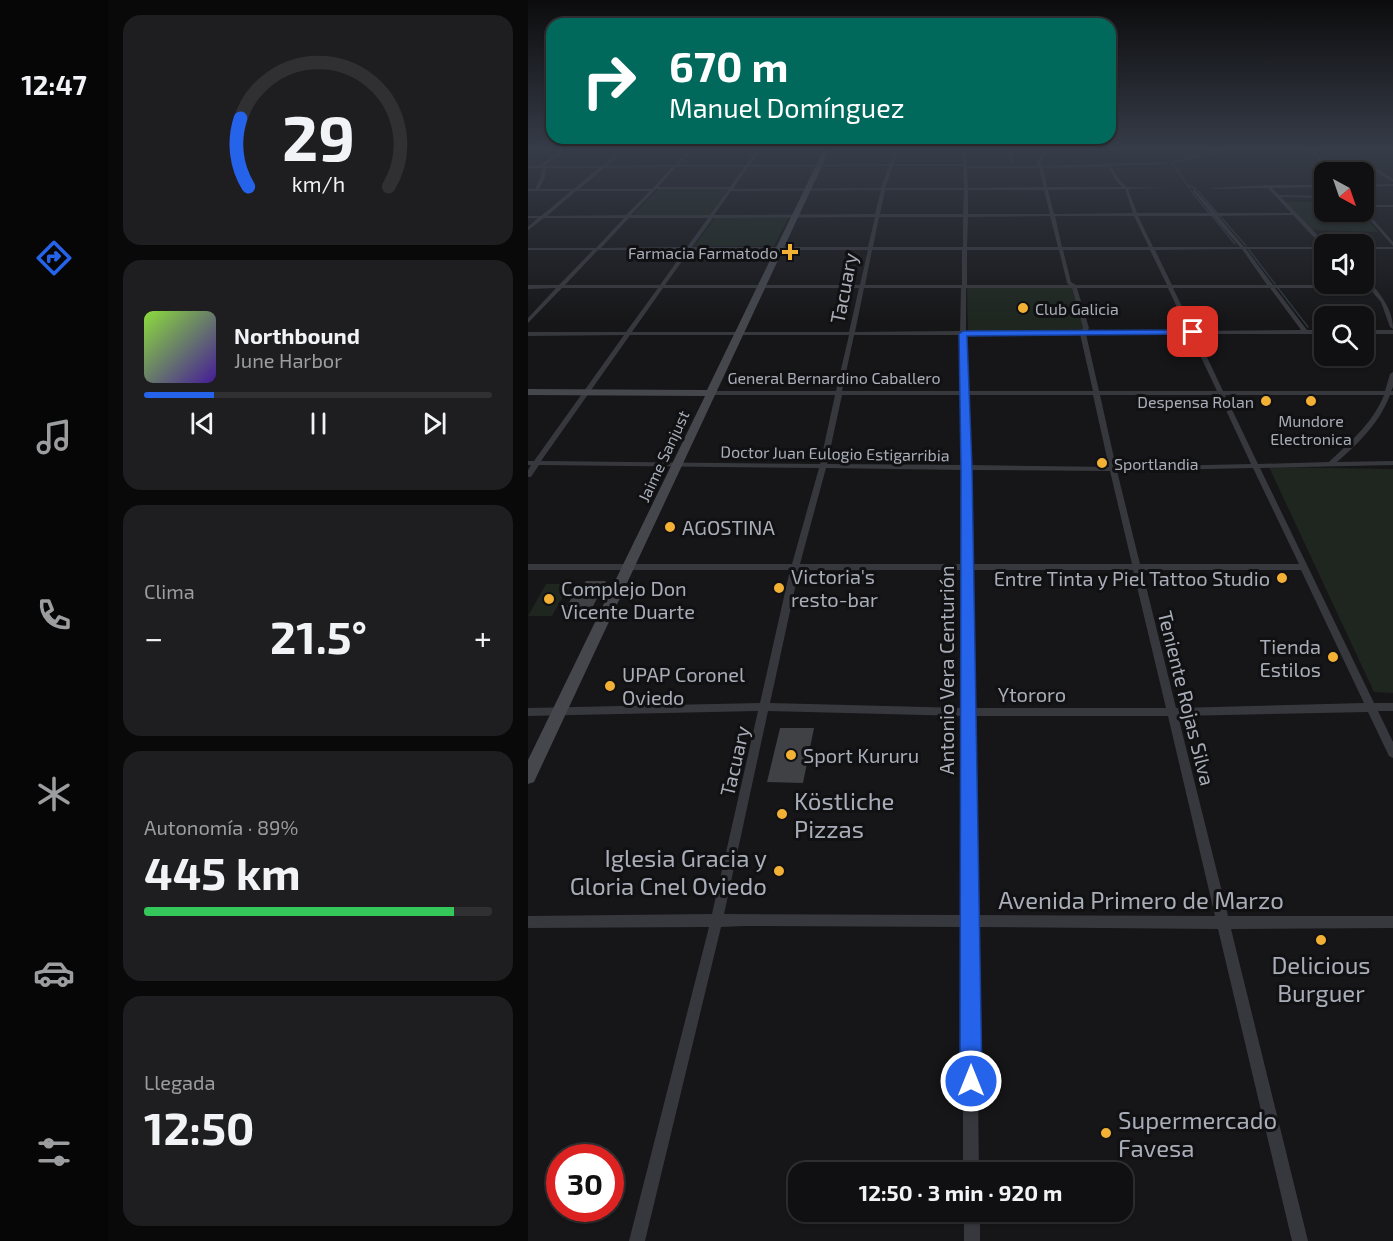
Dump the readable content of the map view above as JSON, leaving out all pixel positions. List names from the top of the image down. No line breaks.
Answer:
{"streets":{"main road":["General Bernardino Caballero","Jaime Sanjust"],"street":["Tacuary","Doctor Juan Eulogio Estigarribia","Antonio Vera Centurión","Ytororo","Teniente Rojas Silva","Avenida Primero de Marzo"]},"crossings":[["Tacuary","General Bernardino Caballero"],["Tacuary","Doctor Juan Eulogio Estigarribia"],["Tacuary","Ytororo"],["Tacuary","Avenida Primero de Marzo"],["General Bernardino Caballero","Jaime Sanjust"],["General Bernardino Caballero","Antonio Vera Centurión"],["General Bernardino Caballero","Teniente Rojas Silva"],["Doctor Juan Eulogio Estigarribia","Jaime Sanjust"],["Doctor Juan Eulogio Estigarribia","Antonio Vera Centurión"],["Doctor Juan Eulogio Estigarribia","Teniente Rojas Silva"],["Jaime Sanjust","Ytororo"],["Antonio Vera Centurión","Ytororo"],["Antonio Vera Centurión","Avenida Primero de Marzo"],["Ytororo","Teniente Rojas Silva"],["Teniente Rojas Silva","Avenida Primero de Marzo"]],"places":{"health":["Farmacia Farmatodo"],"other":["Club Galicia","Despensa Rolan","Mundore Electronica","Sportlandia","AGOSTINA","Entre Tinta y Piel Tattoo Studio","Victoria's resto-bar","Complejo Don Vicente Duarte","Tienda Estilos","UPAP Coronel Oviedo","Sport Kururu","Köstliche Pizzas","Iglesia Gracia y Gloria Cnel Oviedo","Delicious Burguer","Supermercado Favesa"]},"north":"bottom right","page":{"tabs":"12:47","turn":["670 m","Manuel Domínguez"],"song":["Northbound","June Harbor"],"tile":["Clima",["Autonomía · 89%","445 km"],["Llegada","12:50"]],"heat":["−","21.5°","+"],"limit":"30","trip":"12:50 · 3 min · 920 m","gauge":["29","km/h"]}}
